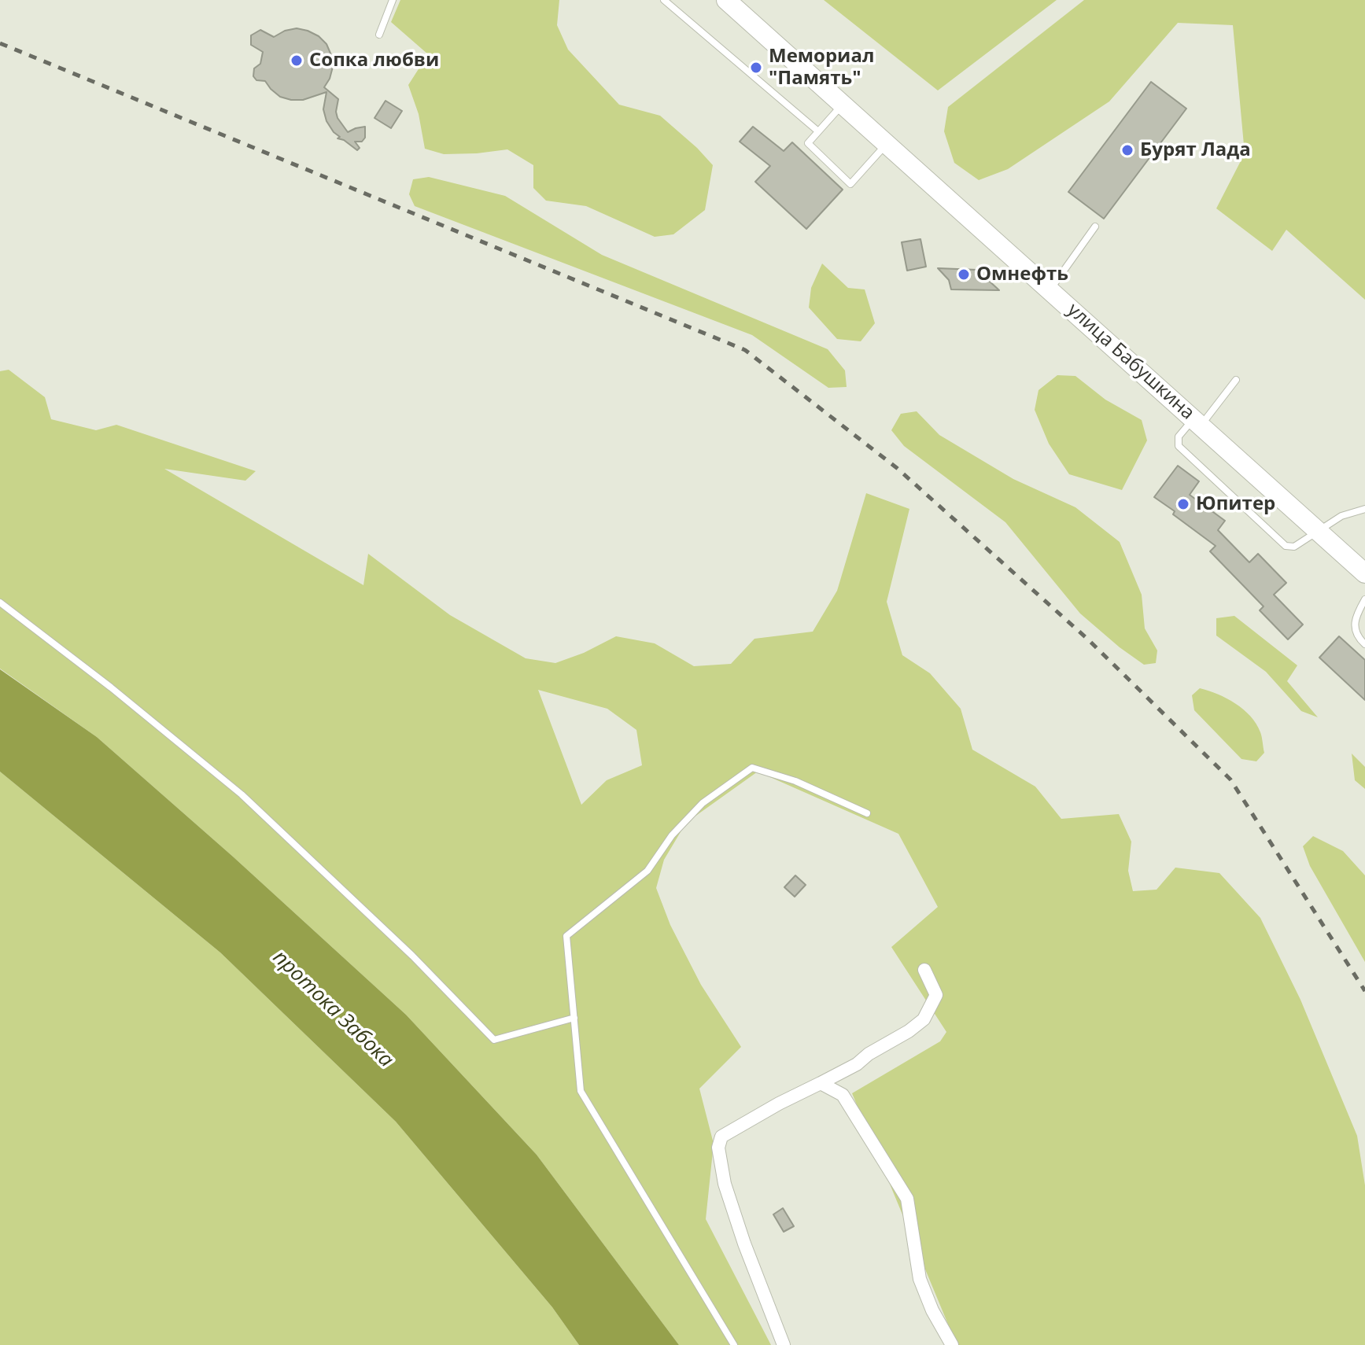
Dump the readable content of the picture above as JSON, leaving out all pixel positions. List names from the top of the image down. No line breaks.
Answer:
{"streets":{"main road":["улица Бабушкина"]},"water":["протока Забока"],"places":["Сопка любви","Мемориал \"Память\"","Бурят Лада","Омнефть","Юпитер"]}
